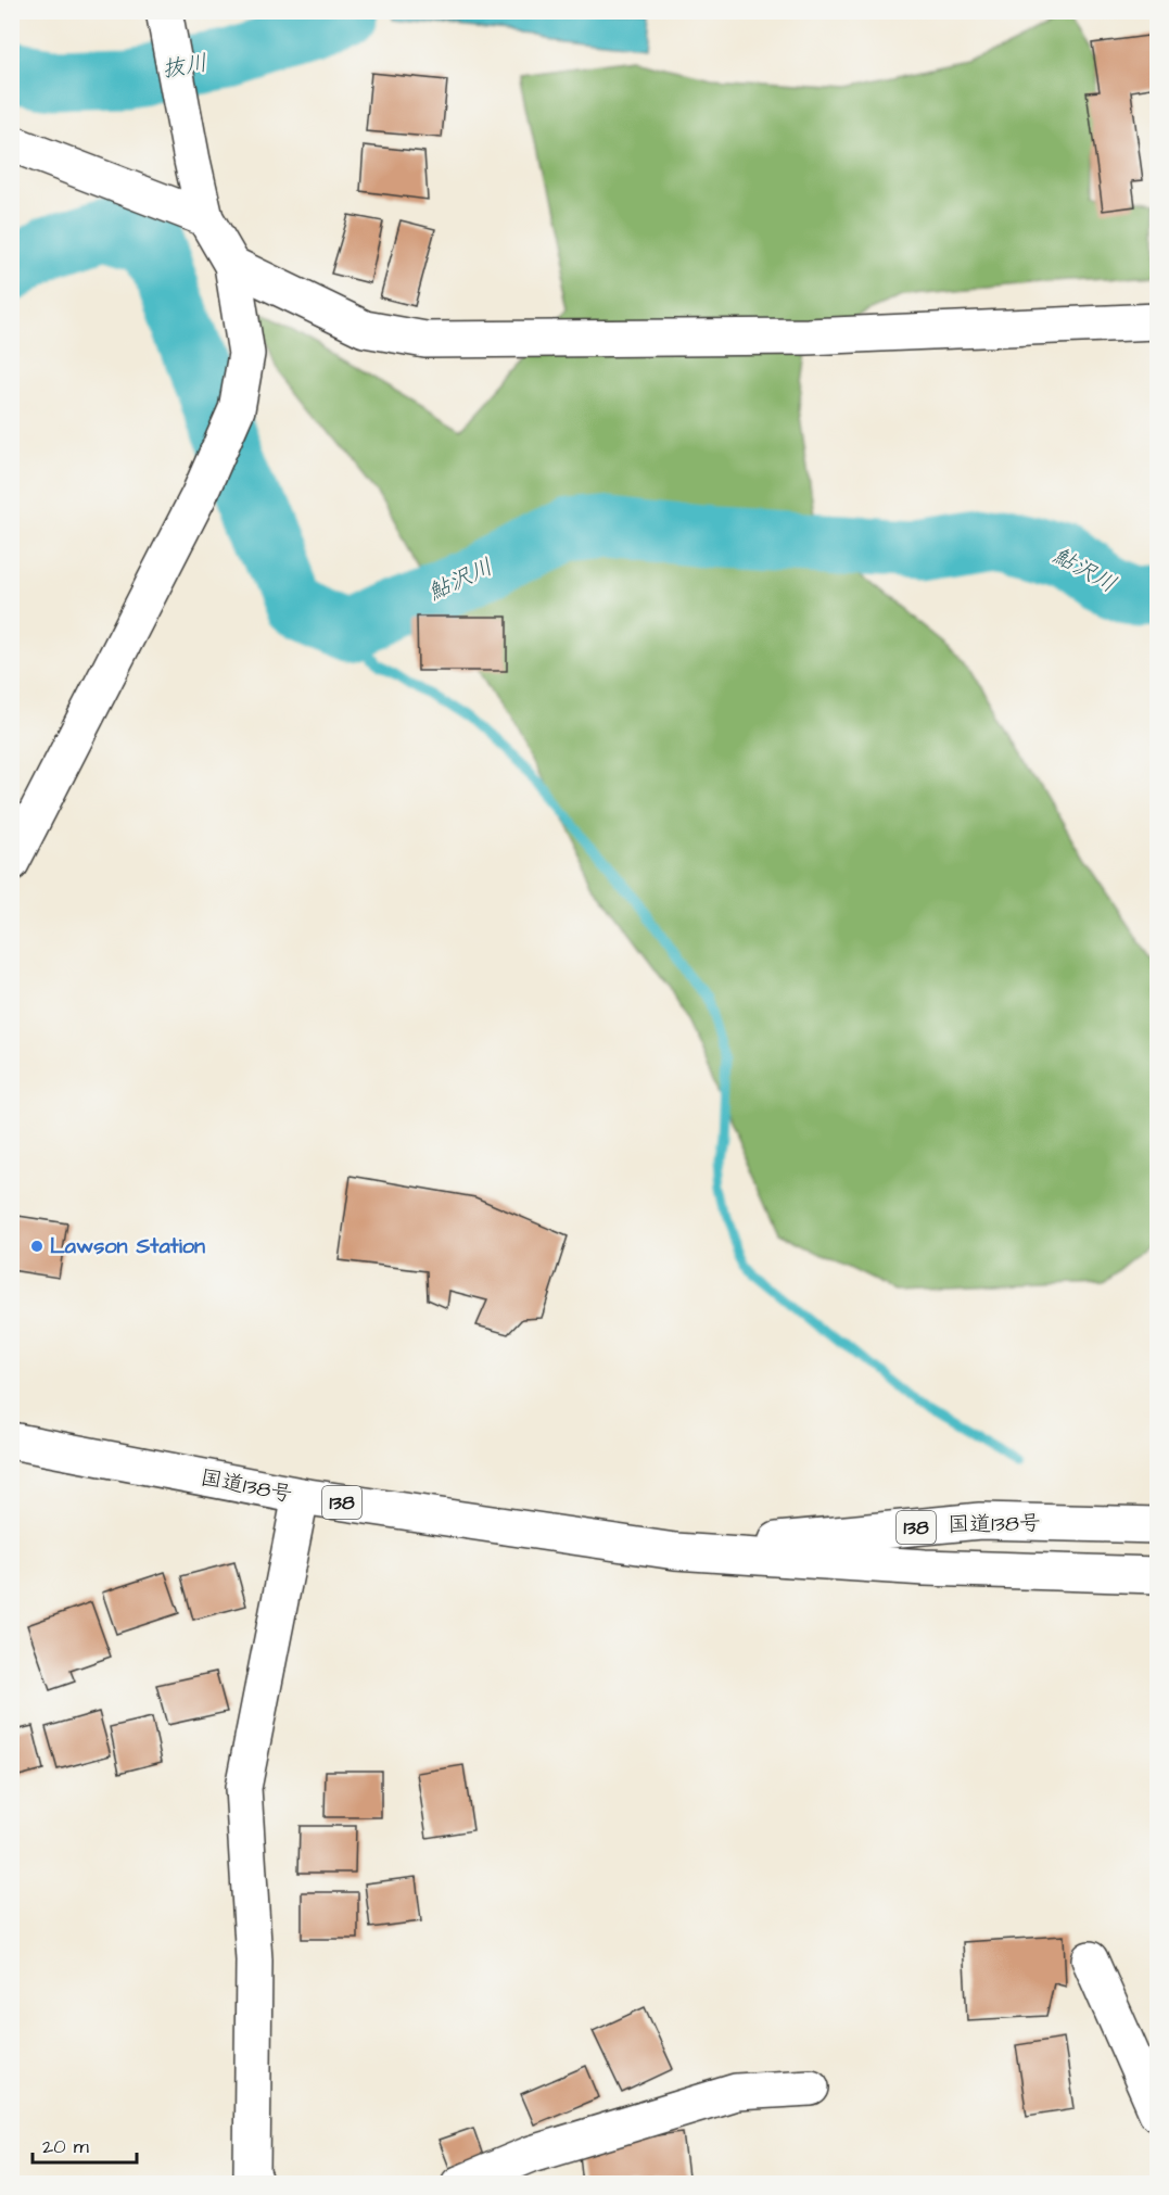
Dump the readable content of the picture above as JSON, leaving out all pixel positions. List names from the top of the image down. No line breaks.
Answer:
{"streets":{"main road":["国道138号","138"]},"water":["抜川","鮎沢川"],"places":["Lawson Station"],"scale_bar":"20 m"}
